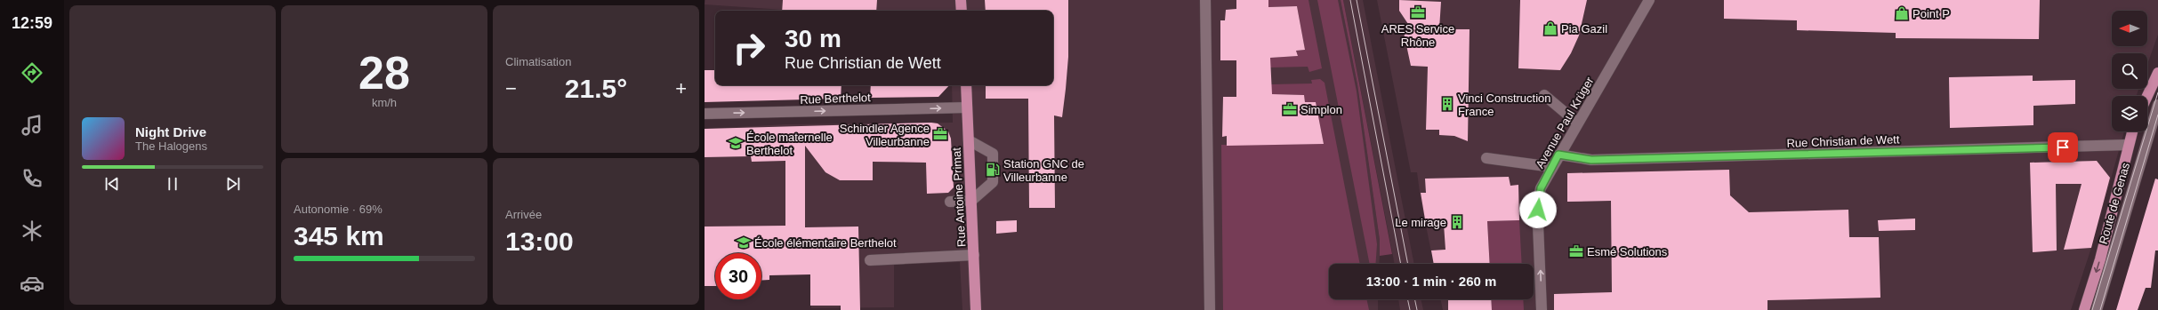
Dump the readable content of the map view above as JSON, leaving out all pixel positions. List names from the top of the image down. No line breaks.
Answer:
{"streets":{"main road":["Rue Antoine Primat","Route de Genas"],"street":["Rue Berthelot","Avenue Paul Krüger","Rue Christian de Wett"]},"crossings":[["Rue Berthelot","Rue Antoine Primat"],["Avenue Paul Krüger","Rue Christian de Wett"],["Rue Christian de Wett","Route de Genas"]],"one_way":["Rue Berthelot","Avenue Paul Krüger"],"places":{"office":["ARES Service Rhône","Simplon","Schindler Agence Villeurbanne","Esmé Solutions"],"shop":["Point P","Pia Gazil"],"building":["Vinci Construction France","Le mirage"],"school or university":["École maternelle Berthelot","École élémentaire Berthelot"],"fuel station":["Station GNC de Villeurbanne"]},"north":"left","page":{"tabs":"12:59","tile":[["28","km/h"],"Climatisation",["Autonomie · 69%","345 km"],["Arrivée","13:00"]],"turn":["30 m","Rue Christian de Wett"],"heat":["−","21.5°","+"],"song":["Night Drive","The Halogens"],"limit":"30","trip":"13:00 · 1 min · 260 m"}}
